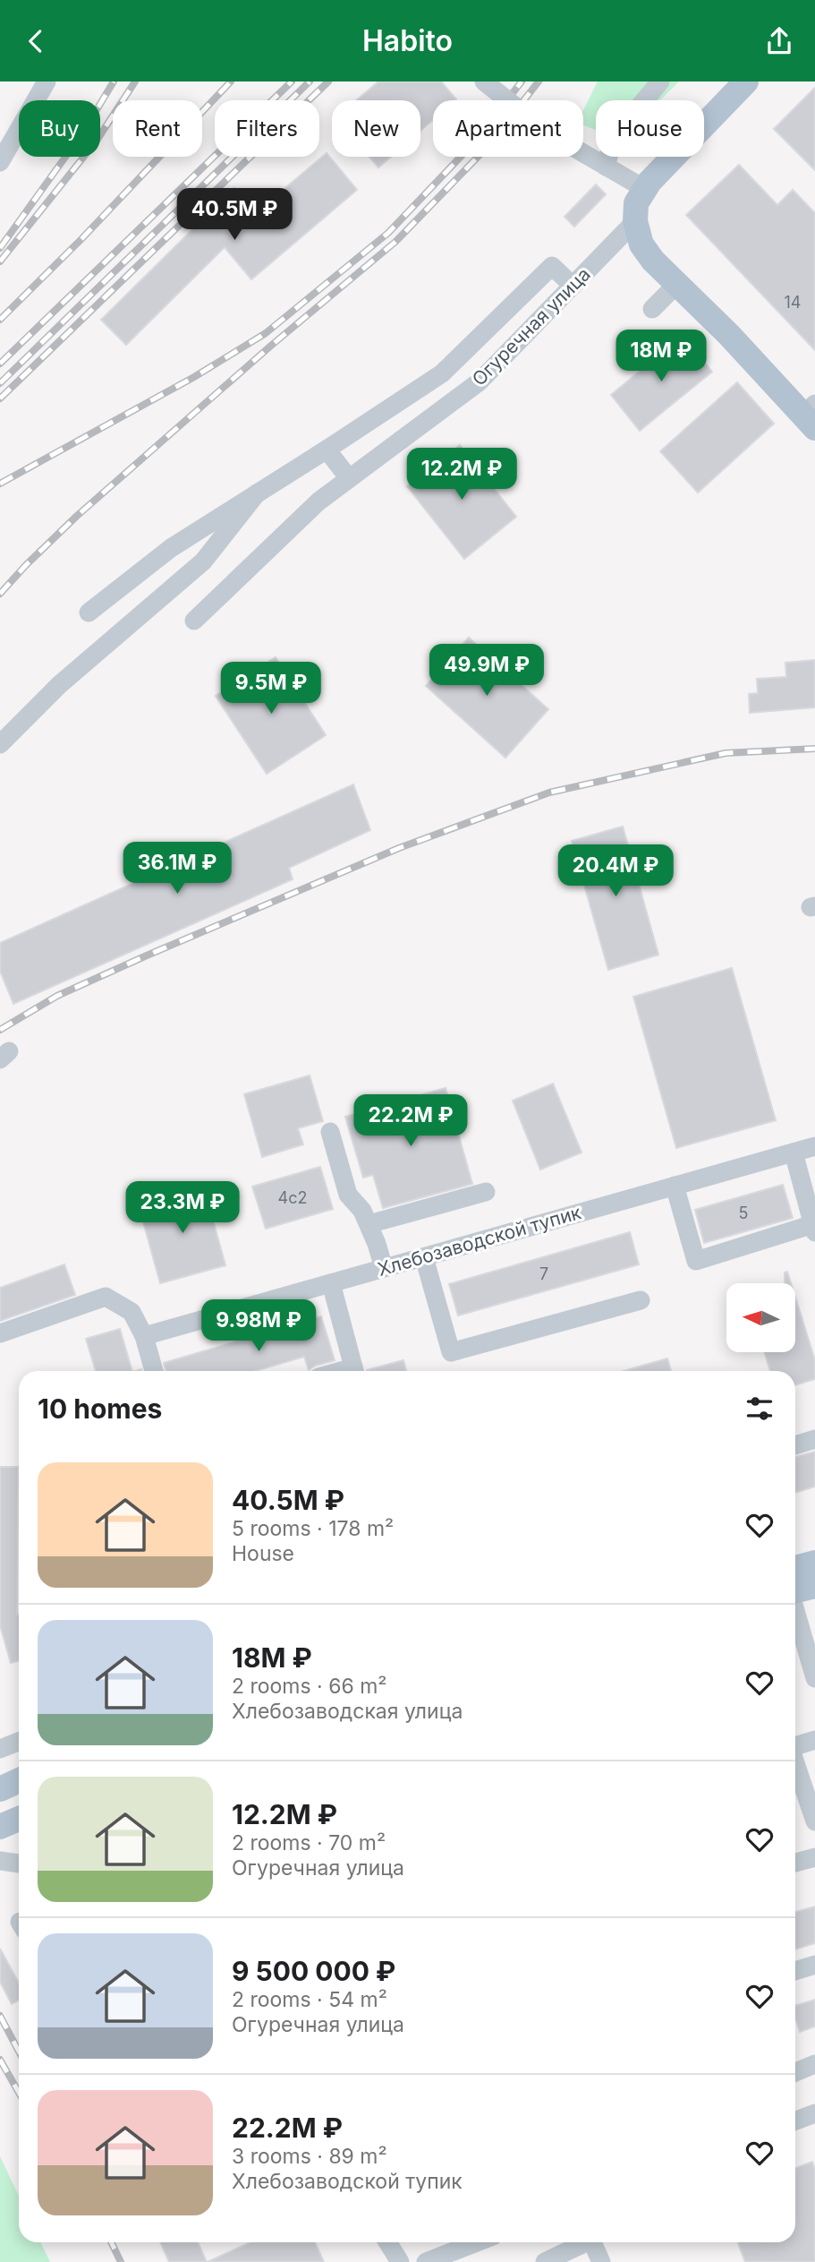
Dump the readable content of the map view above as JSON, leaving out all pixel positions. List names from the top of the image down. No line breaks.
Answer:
{"streets":{"street":["Огуречная улица","Хлебозаводской тупик"]},"house_numbers":["14","4с2","5","7"],"north":"left","page":{"header":"Habito","chip":["Buy","Rent","Filters","New","Apartment","House"],"price":["40.5M ₽","18M ₽","12.2M ₽","49.9M ₽","9.5M ₽","36.1M ₽","20.4M ₽","22.2M ₽","23.3M ₽","9.98M ₽"],"heading":"10 homes","list":[{"name":"40.5M ₽","note":"5 rooms · 178 m² · House"},{"name":"18M ₽","note":"2 rooms · 66 m² · Хлебозаводская улица"},{"name":"12.2M ₽","note":"2 rooms · 70 m² · Огуречная улица"},{"name":"9 500 000 ₽","note":"2 rooms · 54 m² · Огуречная улица"},{"name":"22.2M ₽","note":"3 rooms · 89 m² · Хлебозаводской тупик"}]}}
